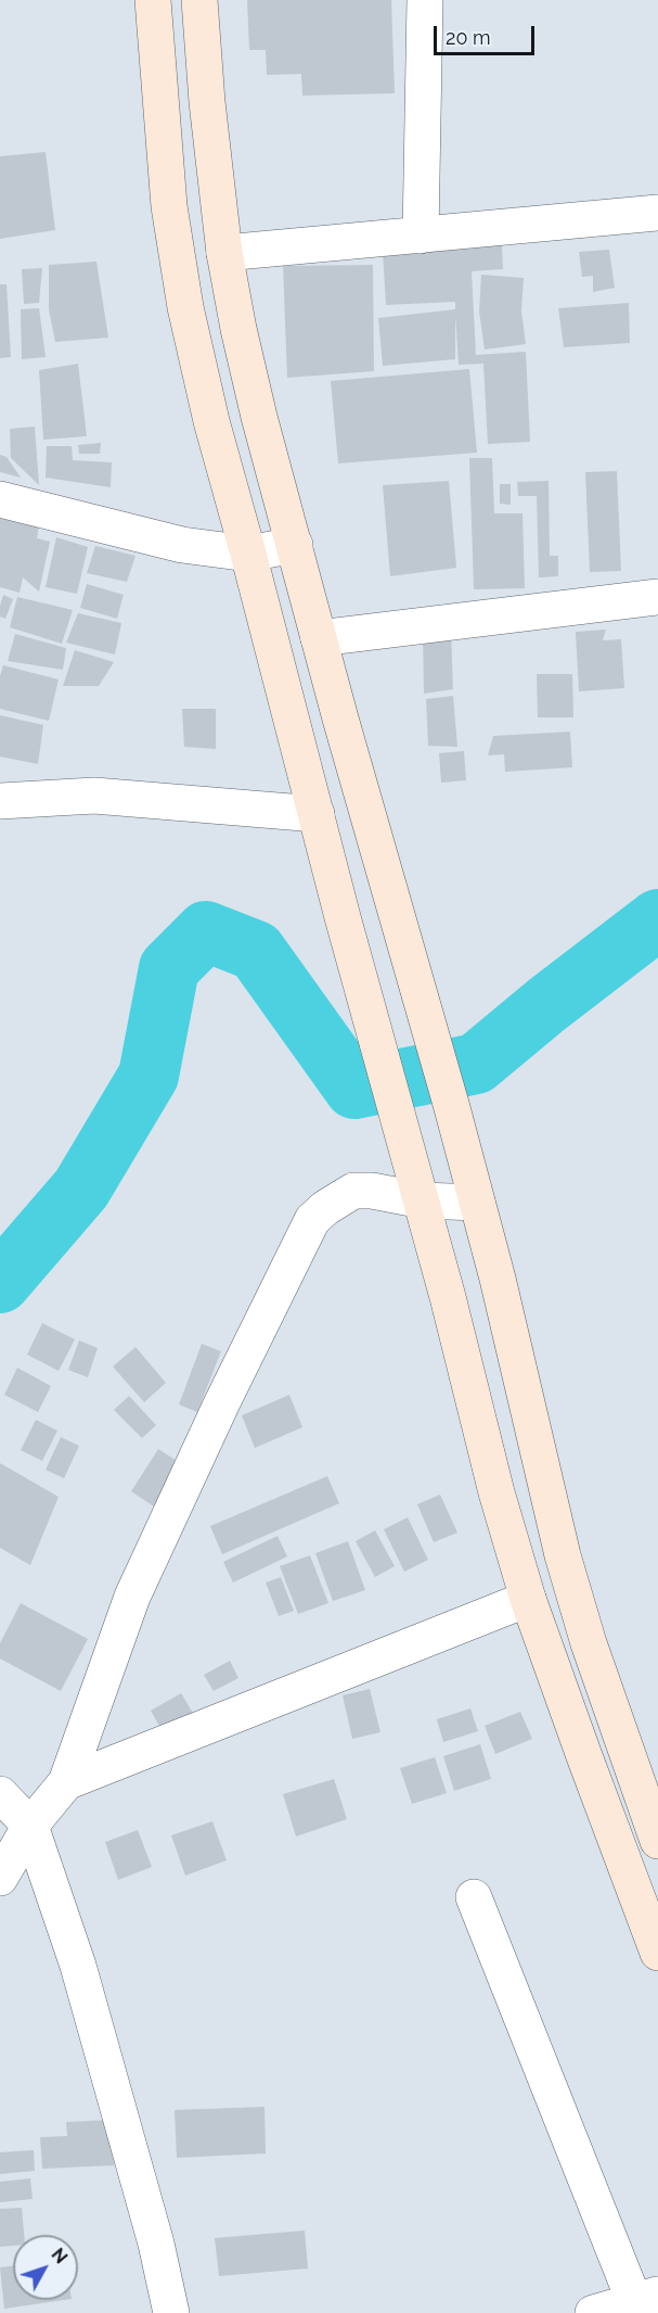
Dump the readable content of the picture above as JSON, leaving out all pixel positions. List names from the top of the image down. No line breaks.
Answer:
{"scale_bar":"20 m","north":"top right"}
